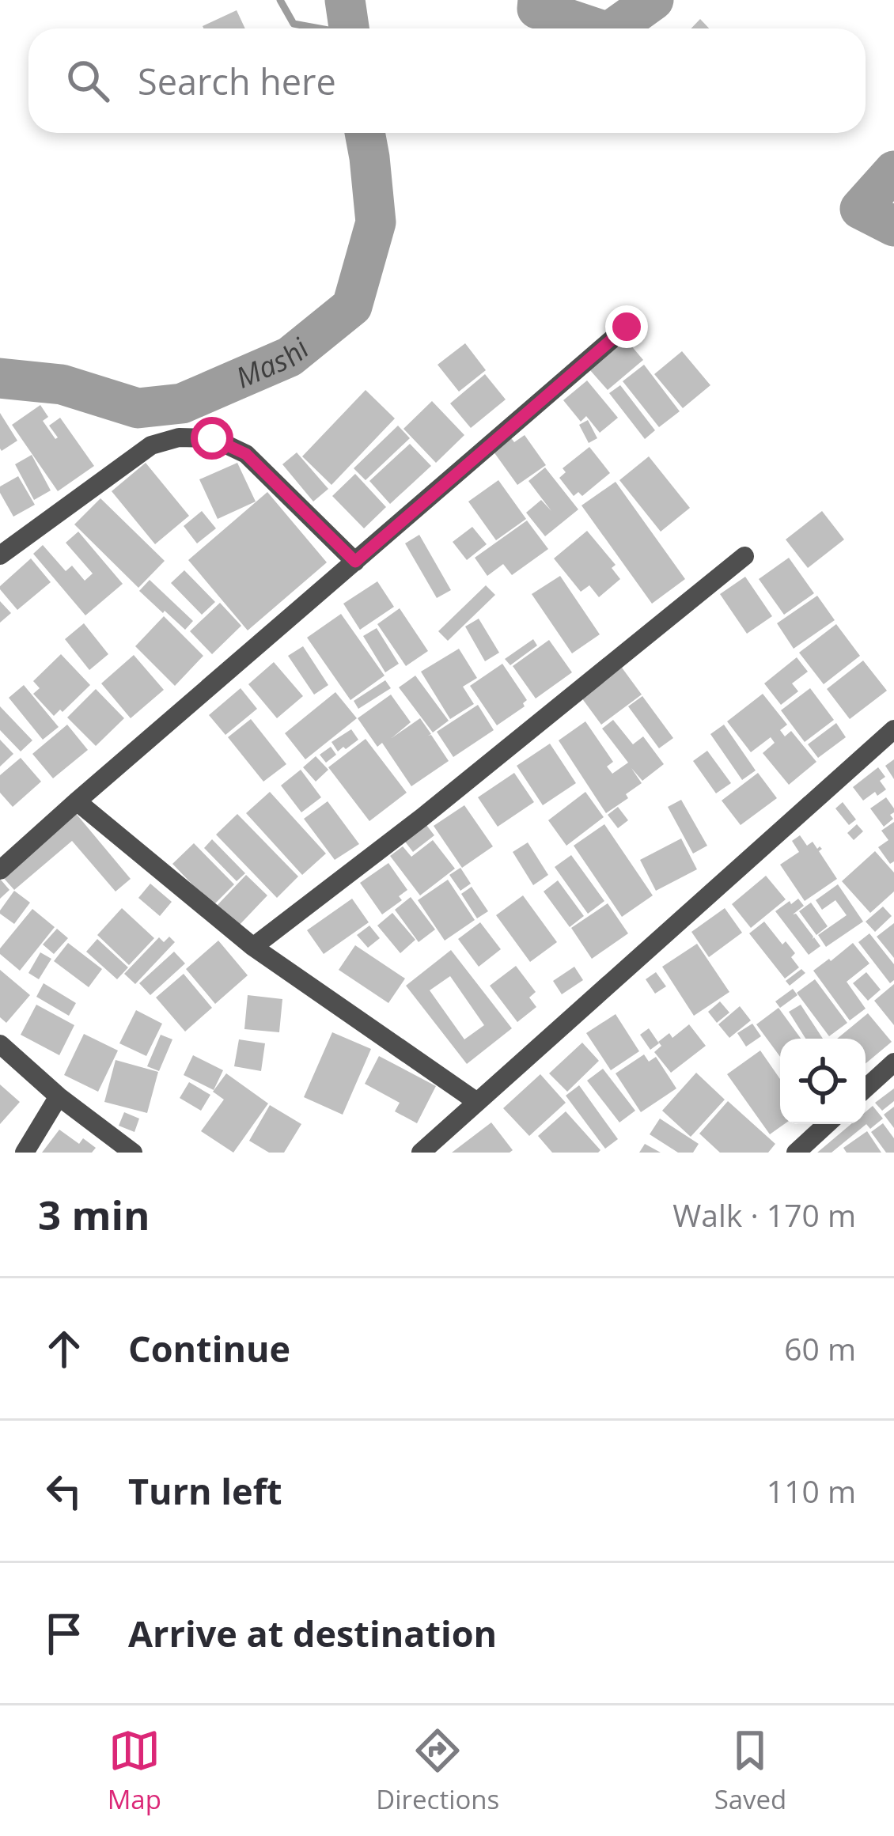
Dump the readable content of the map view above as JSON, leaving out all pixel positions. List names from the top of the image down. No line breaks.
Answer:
{"water":["Mashi"],"page":{"search":"Search here","heading":["3 min","Walk · 170 m"],"list":[["Continue","60 m"],["Turn left","110 m"],"Arrive at destination"],"nav":["Map","Directions","Saved"]}}
